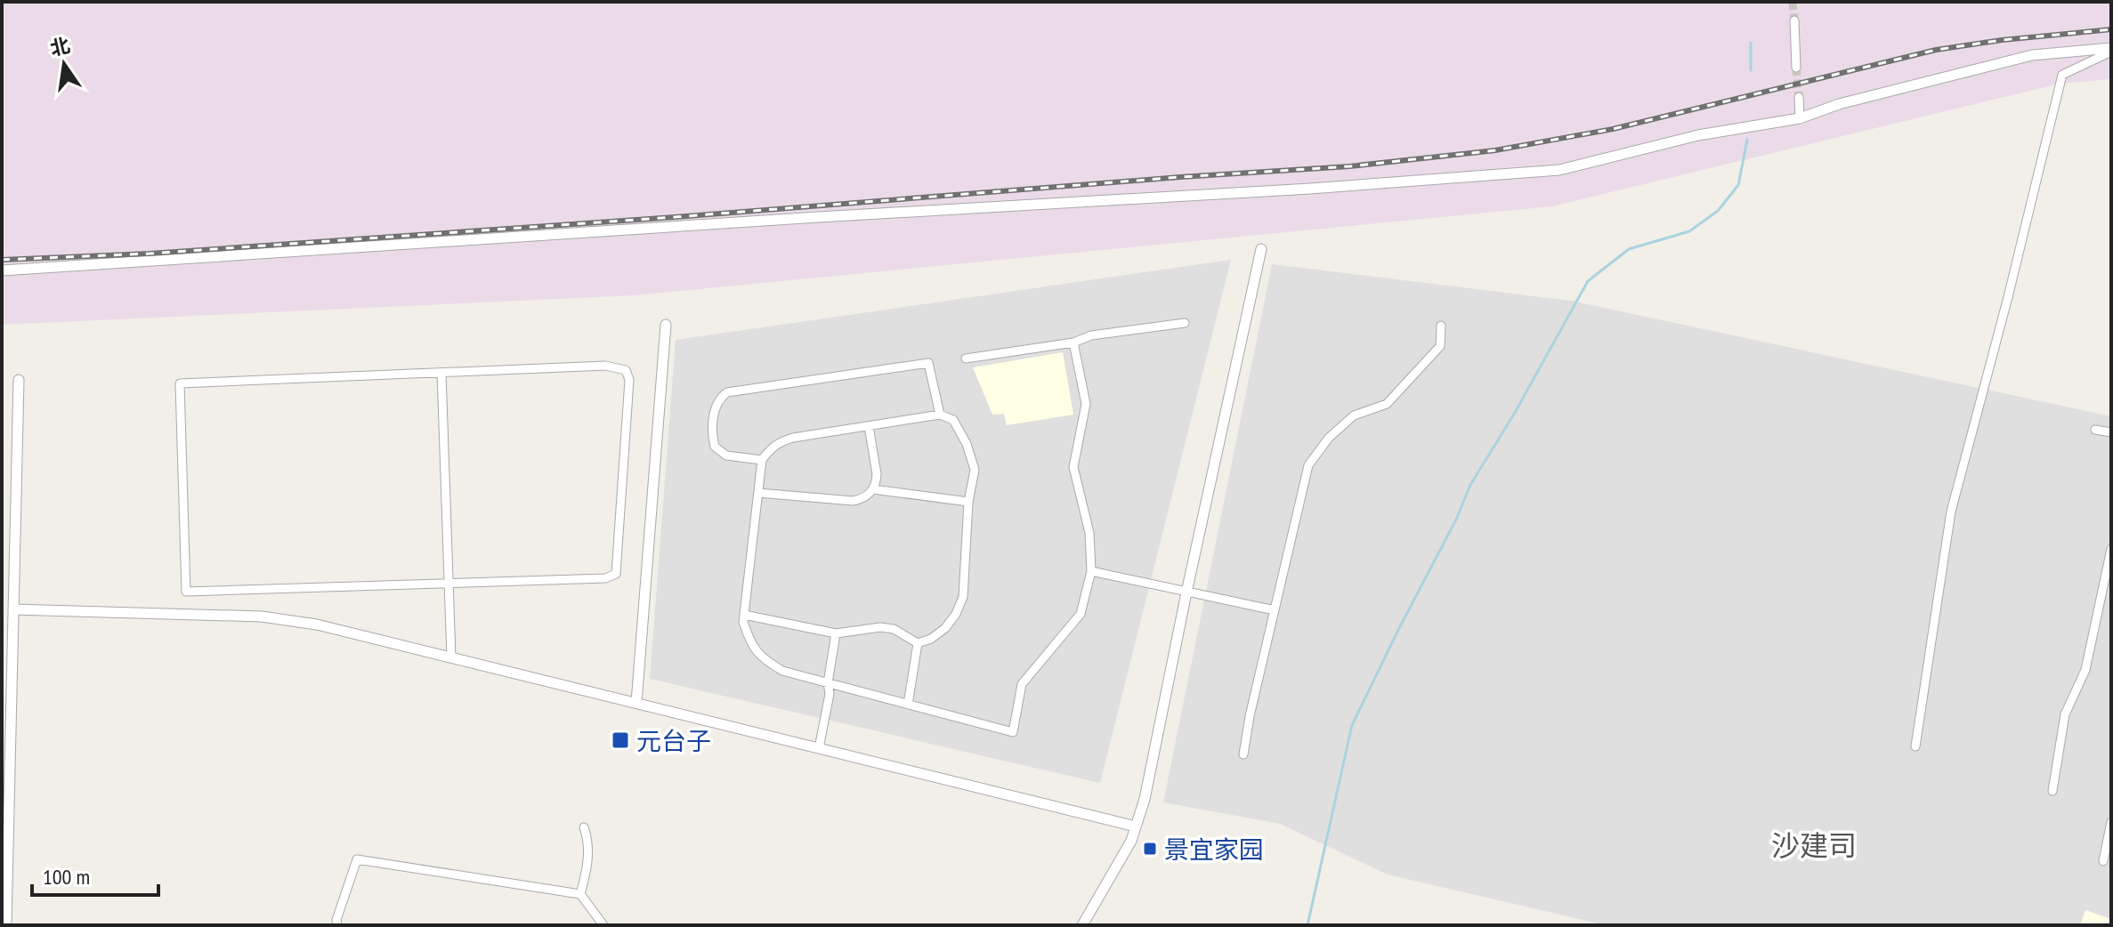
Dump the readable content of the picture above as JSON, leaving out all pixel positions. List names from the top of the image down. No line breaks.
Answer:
{"districts":["沙建司"],"places":{"transit":["元台子","景宜家园"]},"scale_bar":"100 m","north":"top"}
